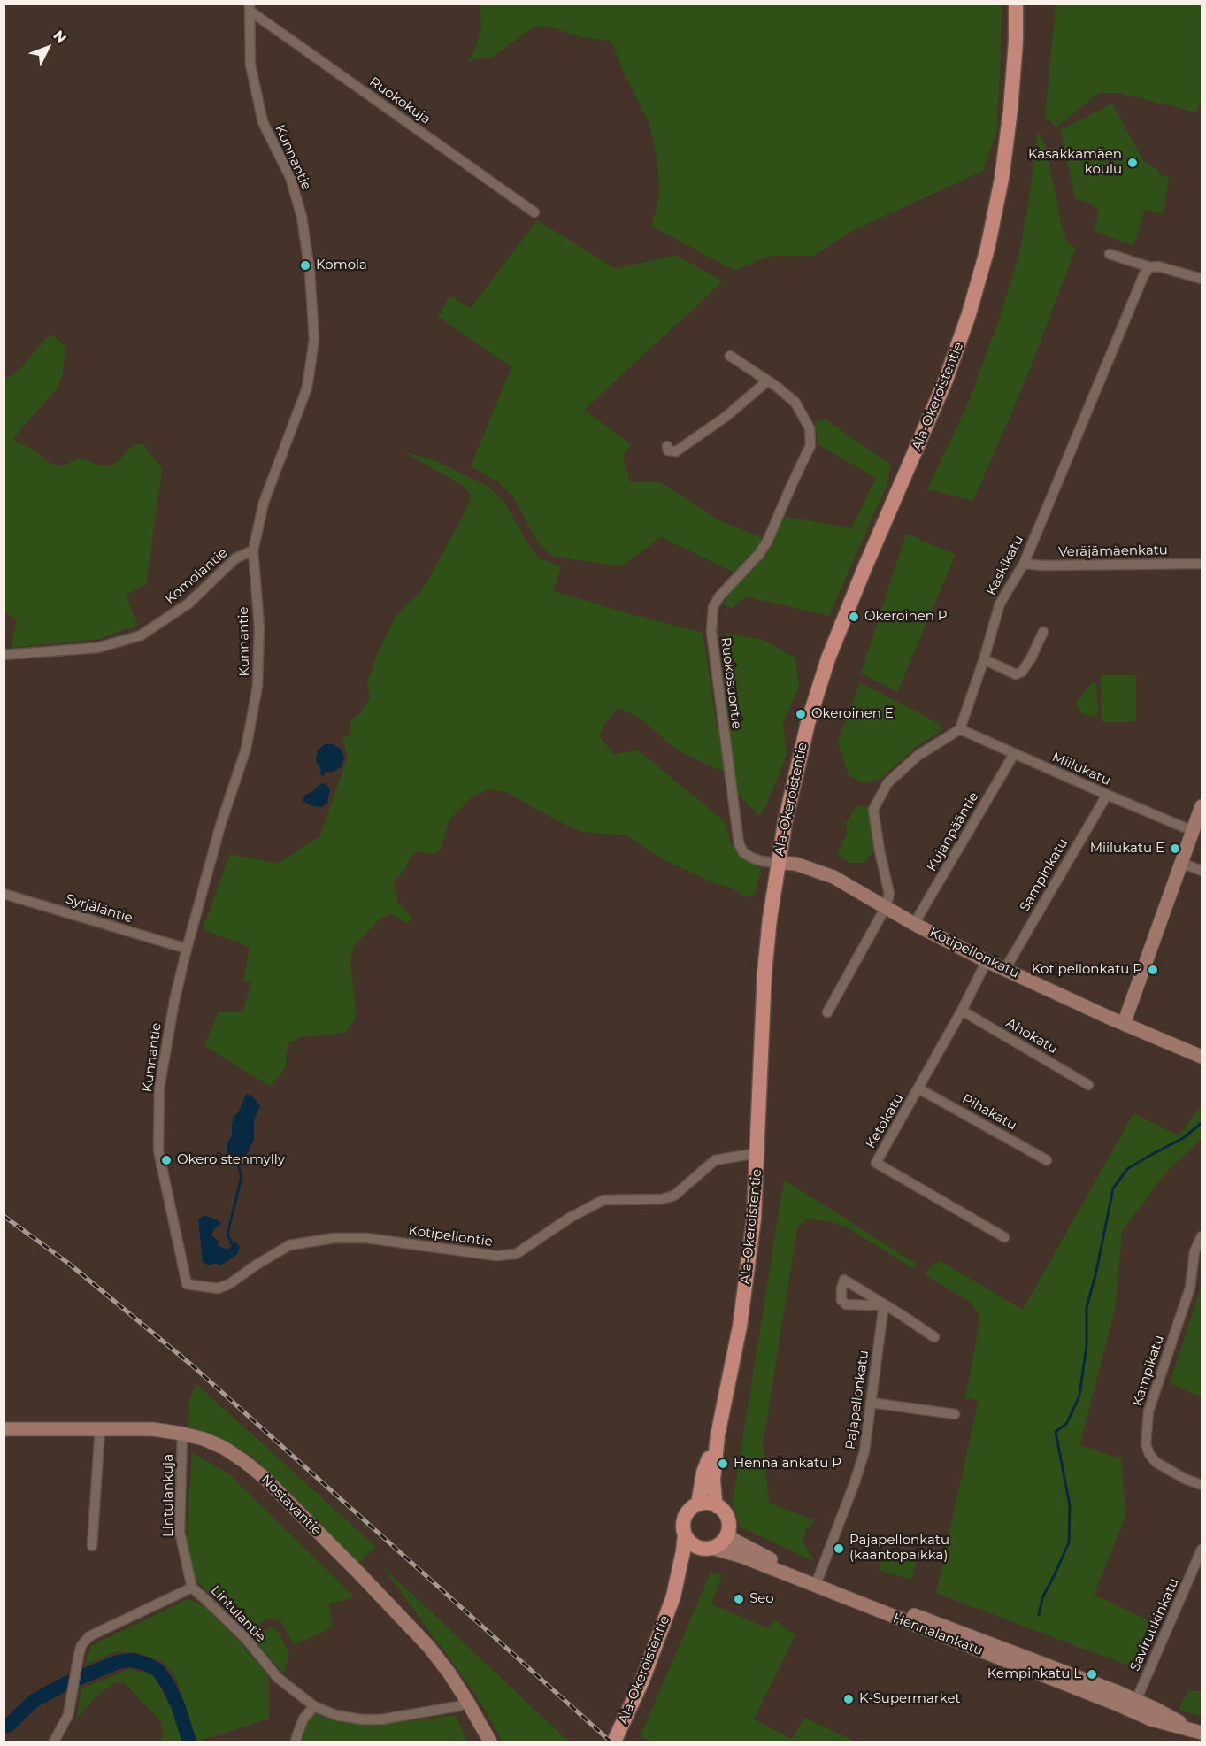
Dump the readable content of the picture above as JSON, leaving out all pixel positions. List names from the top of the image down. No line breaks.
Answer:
{"streets":{"main road":["Ala-Okeroistentie"],"street":["Ruokokuja","Kunnantie","Veräjämäenkatu","Kaskikatu","Komolantie","Ruokosuontie","Miilukatu","Kujanpääntie","Sampinkatu","Syrjäläntie","Kotipellonkatu","Ahokatu","Pihakatu","Ketokatu","Kotipellontie","Kampikatu","Pajapellonkatu","Lintulankuja","Nostavantie","Lintulantie","Saviruukinkatu","Hennalankatu"]},"crossings":[["Ruokokuja","Kunnantie"],["Kunnantie","Komolantie"],["Kunnantie","Syrjäläntie"],["Kunnantie","Kotipellontie"],["Ala-Okeroistentie","Ruokosuontie"],["Ala-Okeroistentie","Kotipellonkatu"],["Ala-Okeroistentie","Kotipellontie"],["Ala-Okeroistentie","Hennalankatu"],["Veräjämäenkatu","Kaskikatu"],["Kaskikatu","Miilukatu"],["Ruokosuontie","Kotipellonkatu"],["Miilukatu","Kujanpääntie"],["Miilukatu","Sampinkatu"],["Kujanpääntie","Kotipellonkatu"],["Sampinkatu","Kotipellonkatu"],["Kotipellonkatu","Ketokatu"],["Ahokatu","Ketokatu"],["Pihakatu","Ketokatu"],["Pajapellonkatu","Hennalankatu"],["Lintulankuja","Nostavantie"],["Lintulankuja","Lintulantie"],["Nostavantie","Lintulantie"],["Saviruukinkatu","Hennalankatu"]],"places":["Kasakkamäen koulu","Komola","Okeroinen P","Okeroinen E","Miilukatu E","Kotipellonkatu P","Okeroistenmylly","Hennalankatu P","Pajapellonkatu (kääntöpaikka)","Seo","Kempinkatu L","K-Supermarket"],"north":"top right"}
